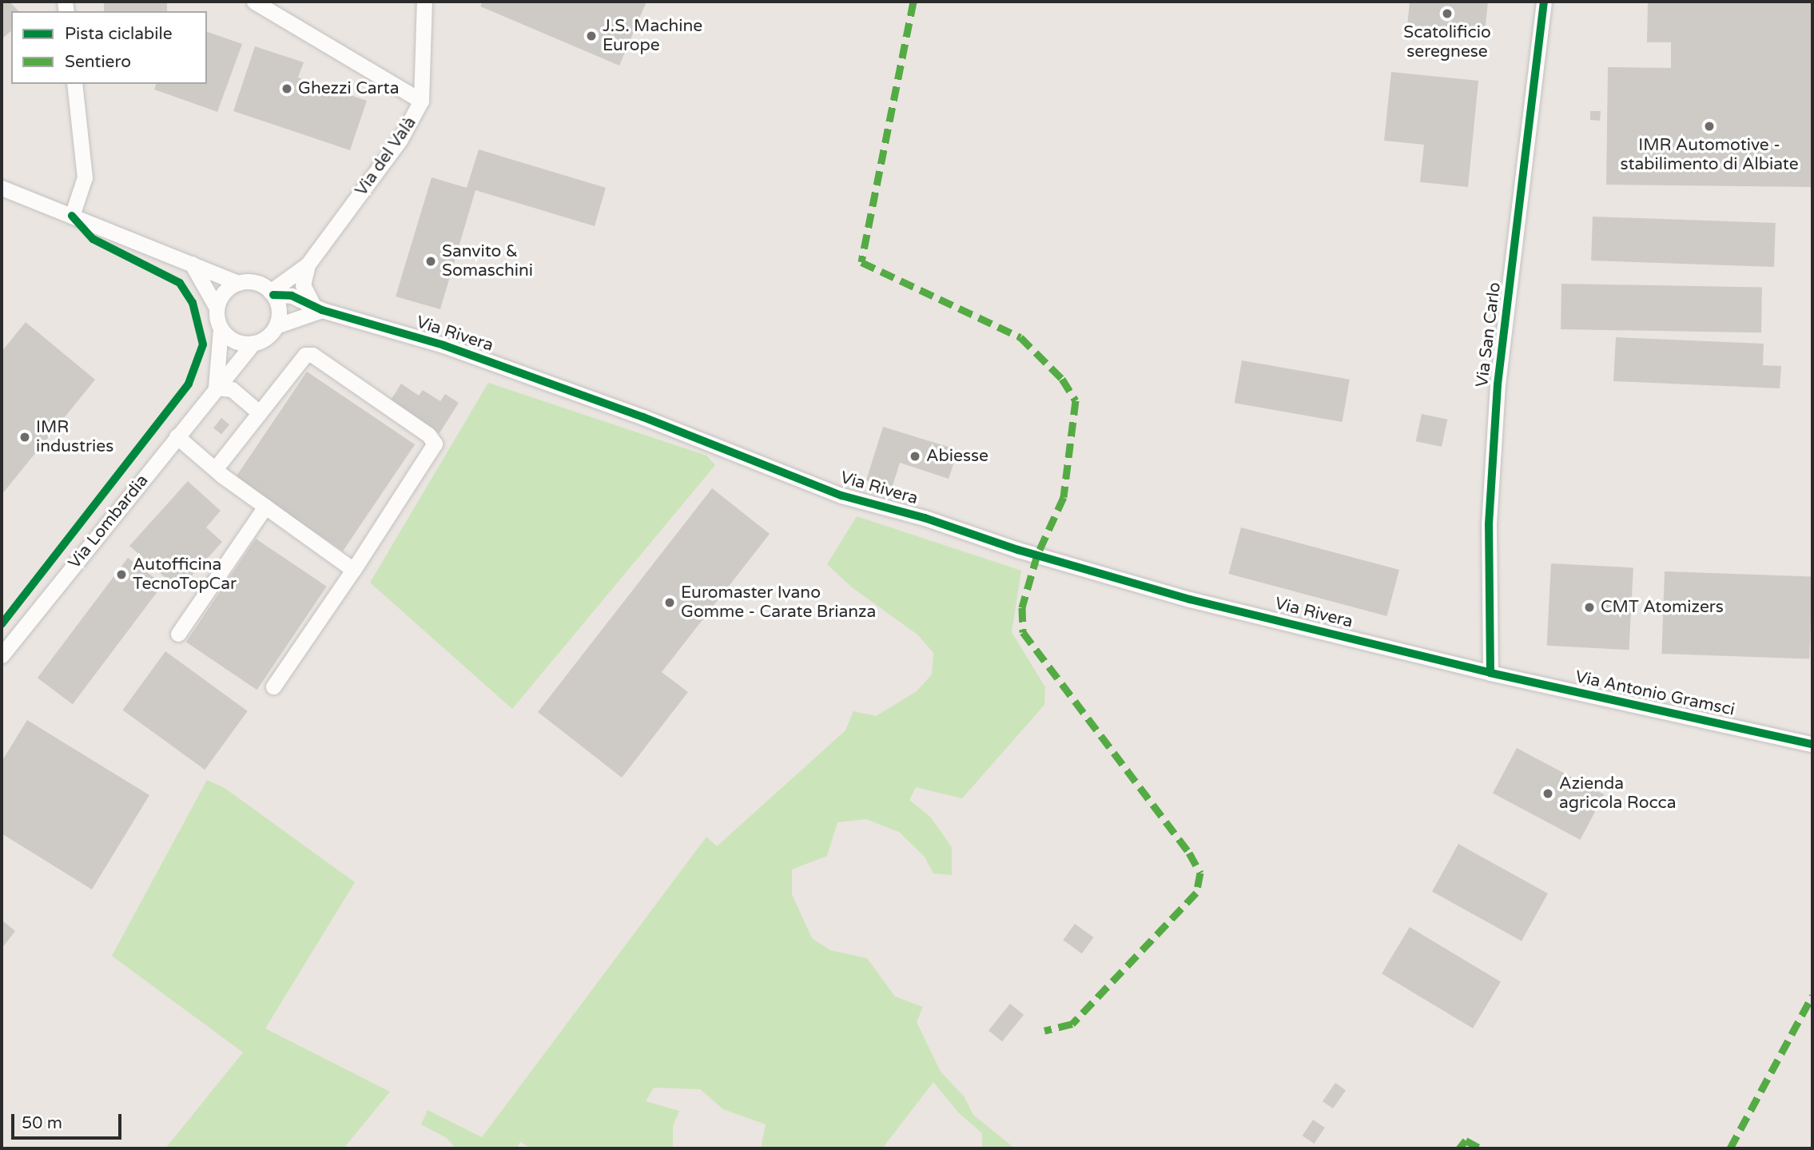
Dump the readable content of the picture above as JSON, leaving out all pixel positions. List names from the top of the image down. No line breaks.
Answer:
{"streets":{"street":["Via del Valà","Via Rivera","Via San Carlo","Via Lombardia","Via Antonio Gramsci"]},"crossings":[["Via del Valà","Via Rivera"],["Via del Valà","Via Lombardia"],["Via Rivera","Via San Carlo"],["Via Rivera","Via Lombardia"],["Via Rivera","Via Antonio Gramsci"],["Via San Carlo","Via Antonio Gramsci"]],"places":["Scatolificio seregnese","J.S. Machine Europe","Ghezzi Carta","IMR Automotive - stabilimento di Albiate","Sanvito & Somaschini","IMR industries","Abiesse","Autofficina TecnoTopCar","Euromaster Ivano Gomme - Carate Brianza","CMT Atomizers","Azienda agricola Rocca"],"legend":["Pista ciclabile","Sentiero"],"scale_bar":"50 m"}
